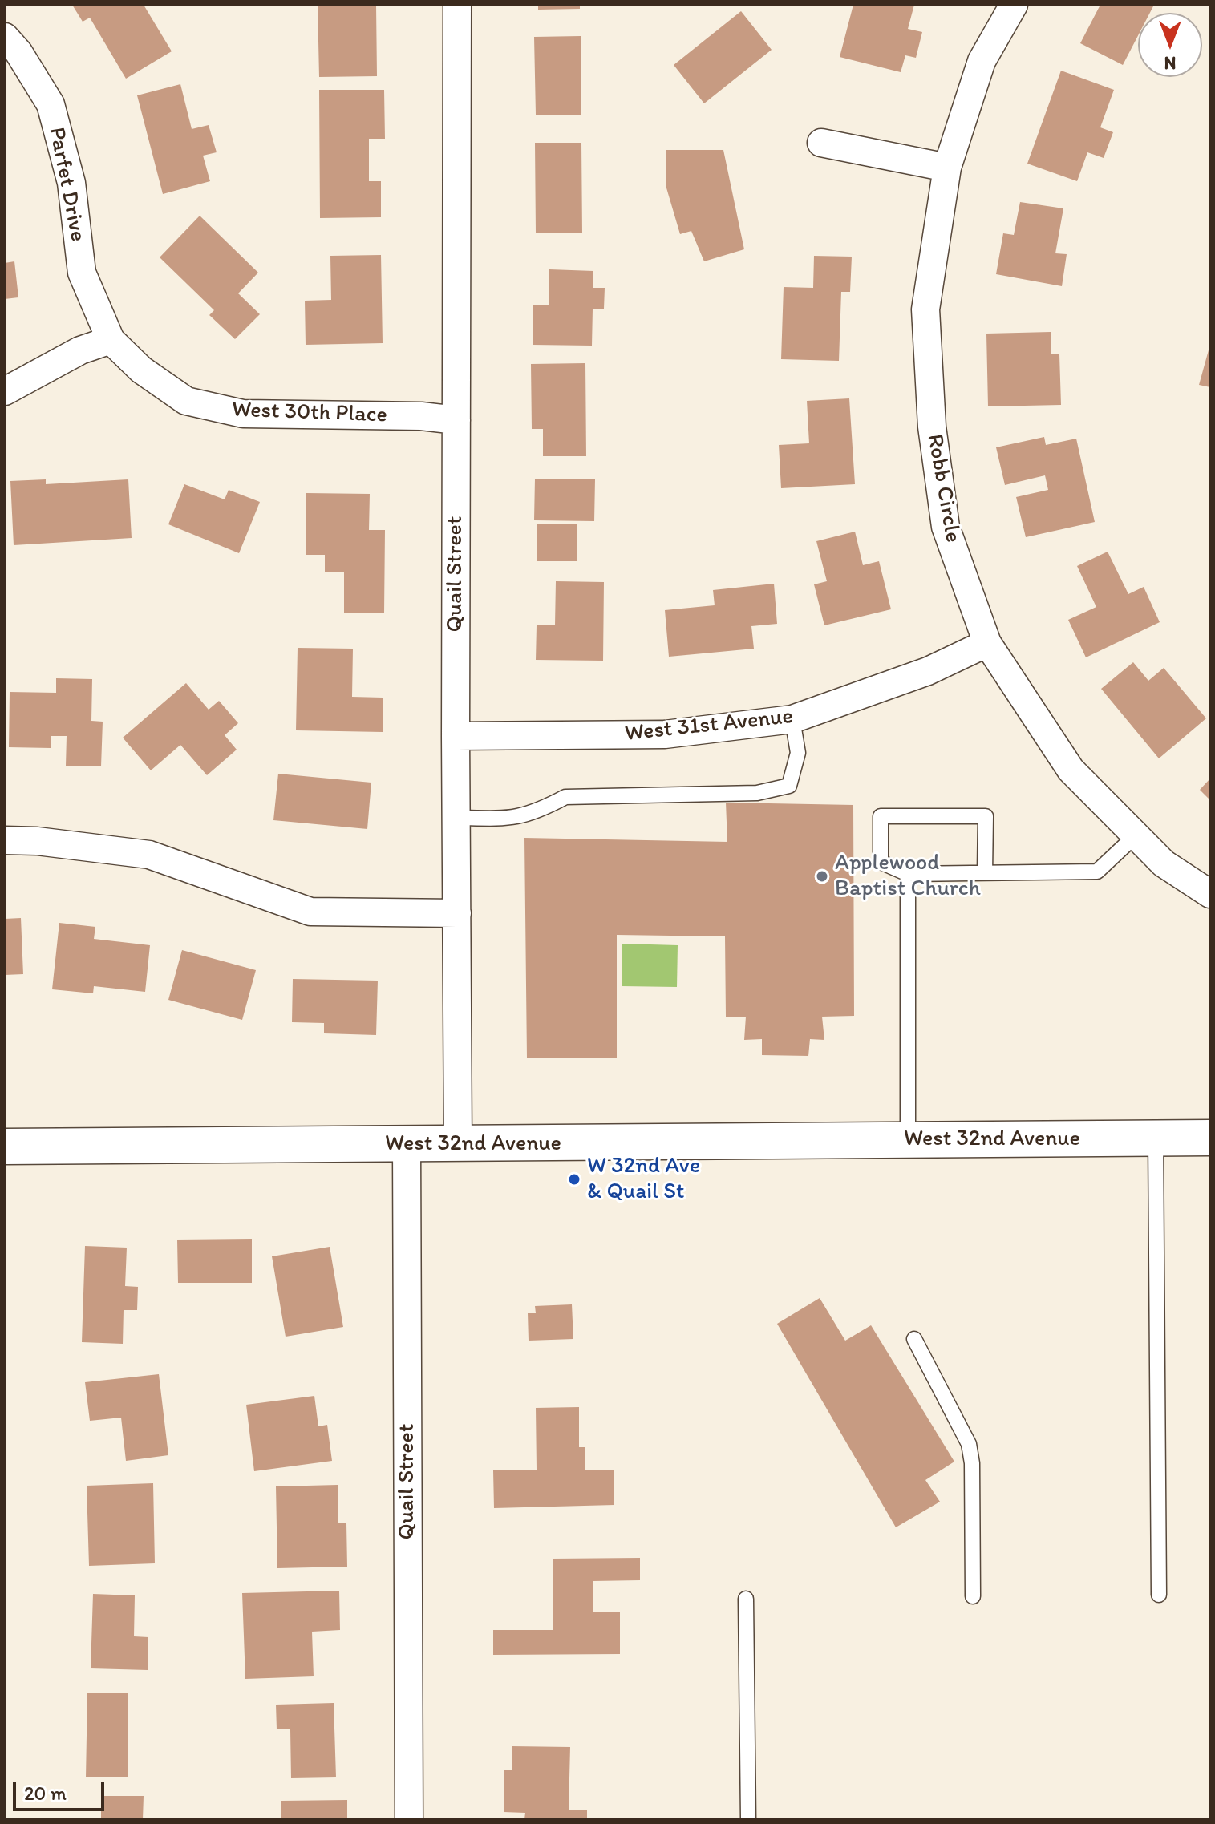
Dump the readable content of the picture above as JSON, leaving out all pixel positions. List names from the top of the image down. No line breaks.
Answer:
{"streets":{"street":["Parfet Drive","West 30th Place","Robb Circle","Quail Street","West 31st Avenue","West 32nd Avenue"]},"crossings":[["Parfet Drive","West 30th Place"],["West 30th Place","Quail Street"],["Robb Circle","West 31st Avenue"],["Quail Street","West 31st Avenue"],["Quail Street","West 32nd Avenue"]],"places":["Applewood Baptist Church","W 32nd Ave & Quail St"],"scale_bar":"20 m","north":"bottom"}
